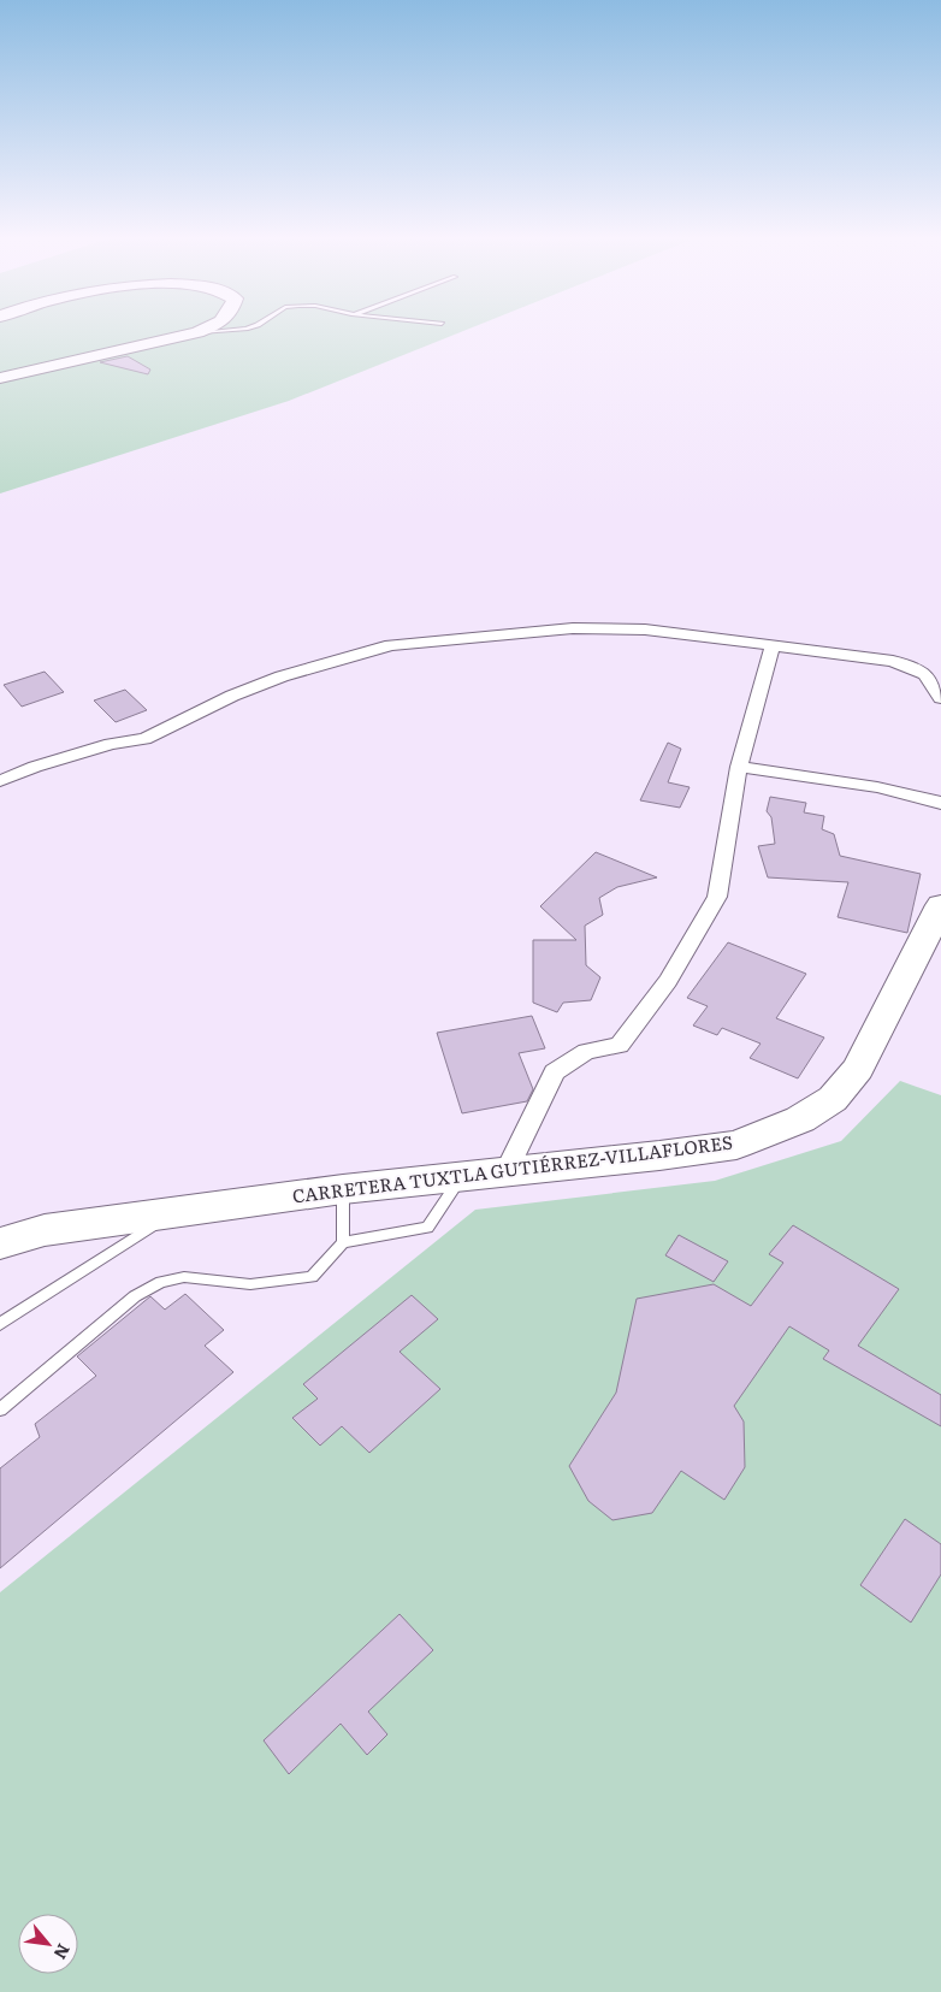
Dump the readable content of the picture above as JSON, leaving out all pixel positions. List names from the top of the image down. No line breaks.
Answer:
{"streets":{"main road":["CARRETERA TUXTLA GUTIÉRREZ-VILLAFLORES"]},"north":"bottom right"}
